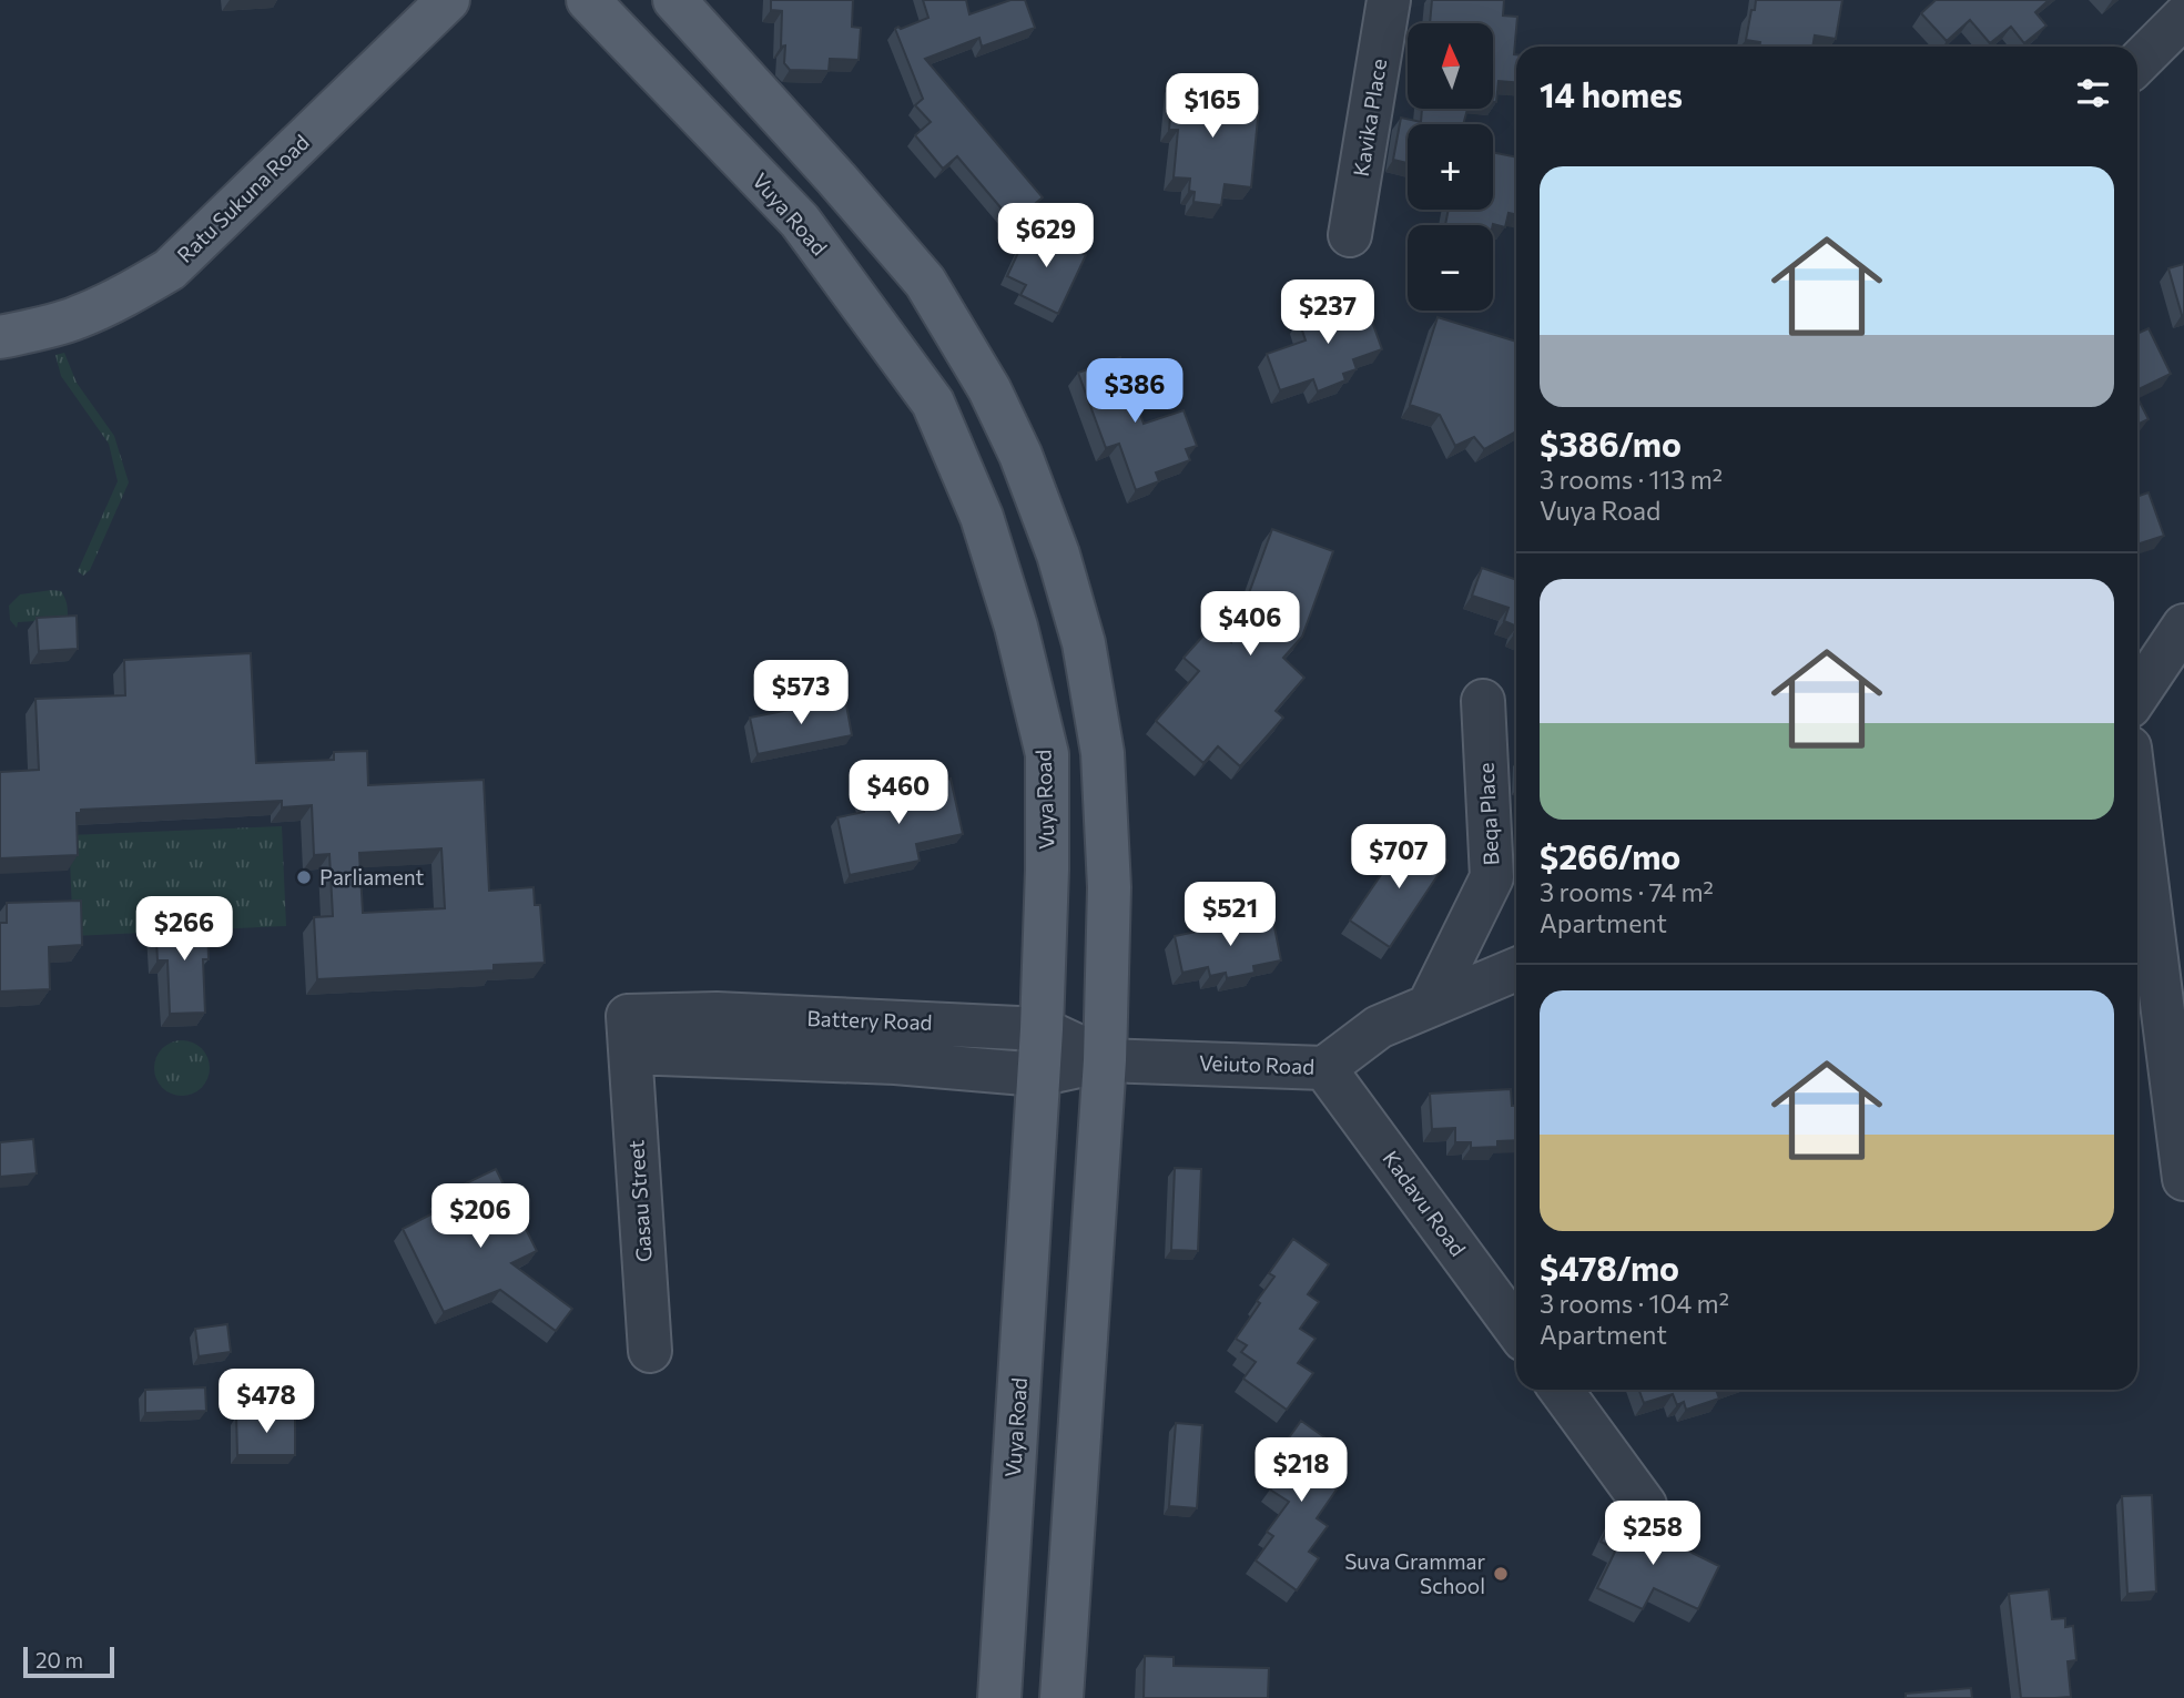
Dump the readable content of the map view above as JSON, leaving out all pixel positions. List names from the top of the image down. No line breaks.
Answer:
{"streets":{"main road":["Ratu Sukuna Road","Vuya Road"],"street":["Kavika Place","Beqa Place","Battery Road","Veiuto Road","Gasau Street","Kadavu Road"]},"crossings":[["Vuya Road","Battery Road"],["Beqa Place","Veiuto Road"],["Battery Road","Veiuto Road"],["Battery Road","Gasau Street"],["Veiuto Road","Kadavu Road"]],"places":["Parliament","Suva Grammar School"],"scale_bar":"20 m","north":"top","page":{"map_buttons":["+","−"],"heading":"14 homes","price":["$165","$629","$237","$386","$406","$573","$460","$707","$521","$266","$206","$478","$218","$258"],"list":[{"name":"$386/mo","note":"3 rooms · 113 m² · Vuya Road"},{"name":"$266/mo","note":"3 rooms · 74 m² · Apartment"},{"name":"$478/mo","note":"3 rooms · 104 m² · Apartment"}],"scale":"20 m"}}
